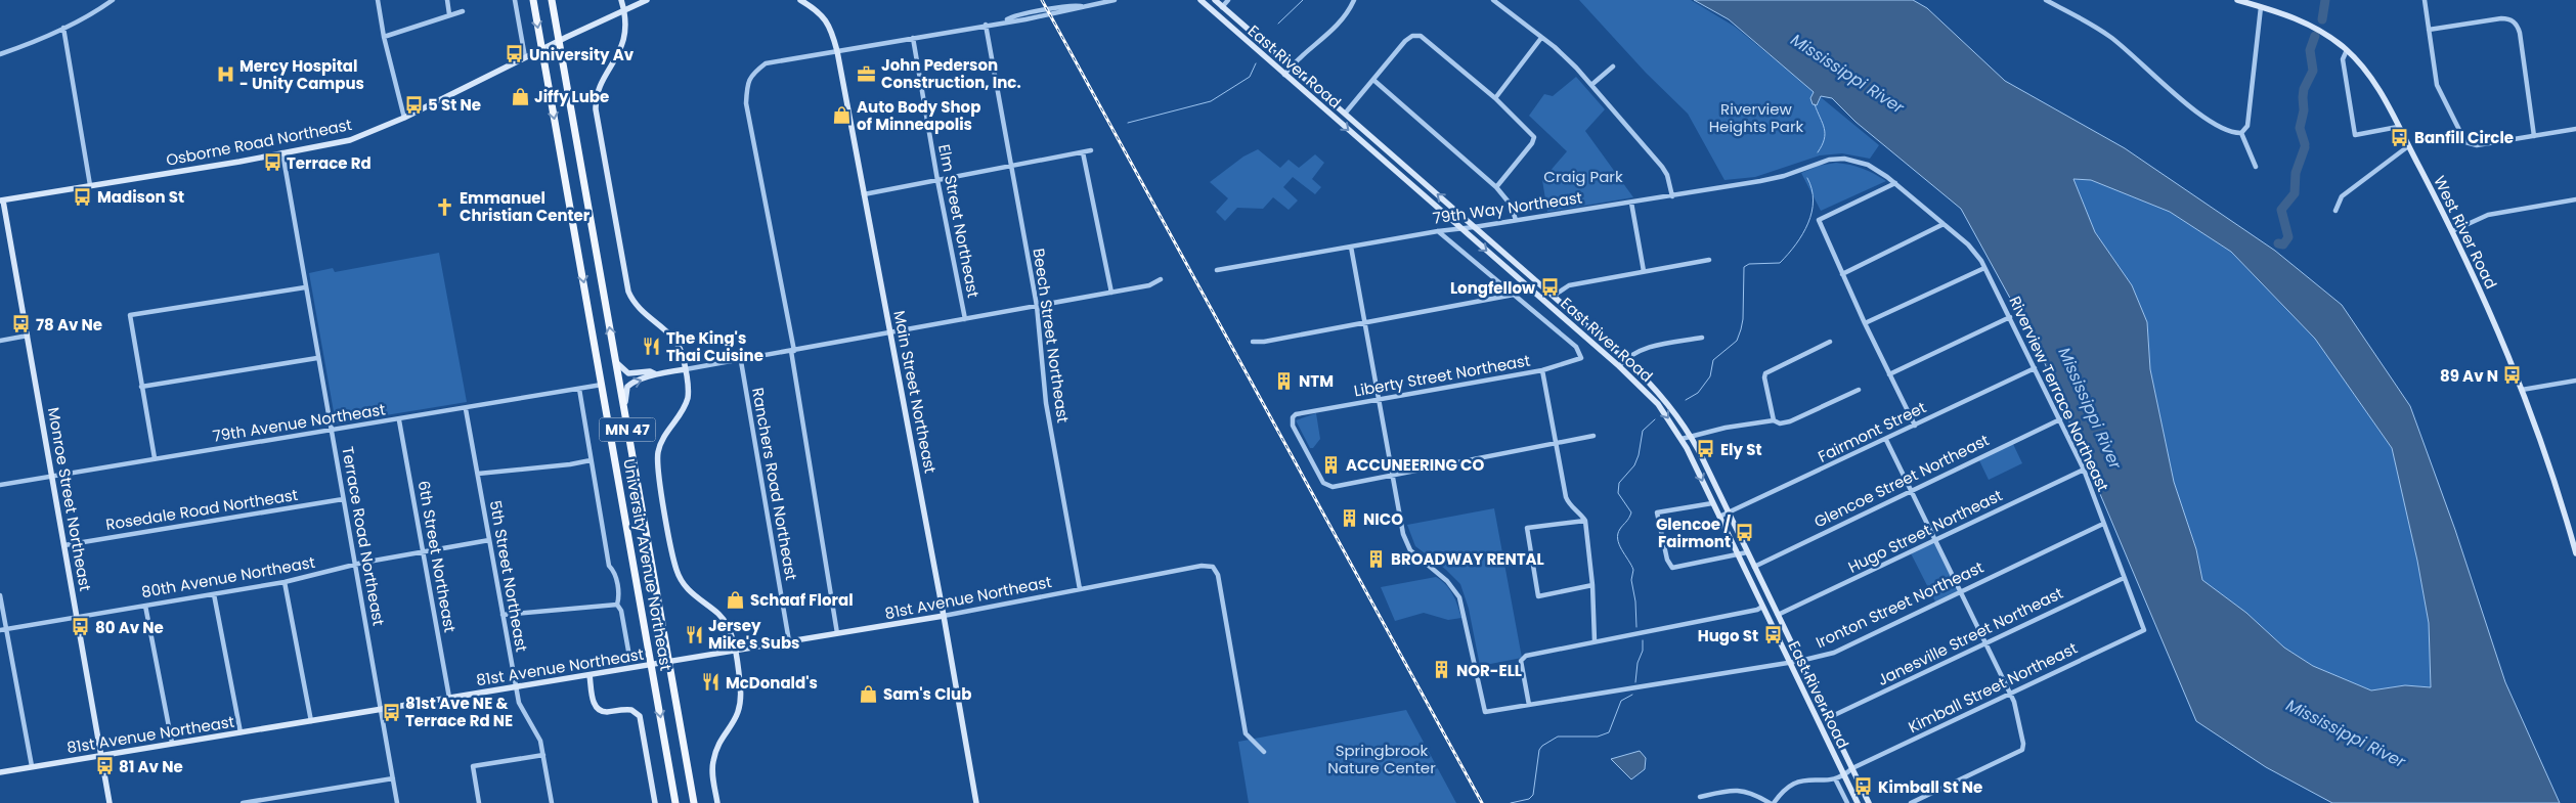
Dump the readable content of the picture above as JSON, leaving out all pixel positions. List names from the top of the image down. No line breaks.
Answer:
{"streets":{"main road":["MN 47","University Avenue Northeast"],"street":["East River Road","Osborne Road Northeast","79th Way Northeast","Elm Street Northeast","West River Road","Beech Street Northeast","Liberty Street Northeast","Main Street Northeast","Riverview Terrace Northeast","79th Avenue Northeast","Fairmont Street","Glencoe Street Northeast","Ranchers Road Northeast","Monroe Street Northeast","Rosedale Road Northeast","Hugo Street Northeast","Terrace Road Northeast","6th Street Northeast","5th Street Northeast","80th Avenue Northeast","81st Avenue Northeast","Ironton Street Northeast","Janesville Street Northeast","Kimball Street Northeast"]},"crossings":[["East River Road","79th Way Northeast"],["East River Road","Fairmont Street"],["East River Road","Glencoe Street Northeast"],["East River Road","Hugo Street Northeast"],["East River Road","Ironton Street Northeast"],["East River Road","Janesville Street Northeast"],["East River Road","Kimball Street Northeast"],["Osborne Road Northeast","Monroe Street Northeast"],["Osborne Road Northeast","Terrace Road Northeast"],["Osborne Road Northeast","University Avenue Northeast"],["79th Way Northeast","Riverview Terrace Northeast"],["Beech Street Northeast","81st Avenue Northeast"],["Liberty Street Northeast","Ironton Street Northeast"],["Main Street Northeast","81st Avenue Northeast"],["Riverview Terrace Northeast","Fairmont Street"],["Riverview Terrace Northeast","Glencoe Street Northeast"],["Riverview Terrace Northeast","Hugo Street Northeast"],["Riverview Terrace Northeast","Ironton Street Northeast"],["Riverview Terrace Northeast","Janesville Street Northeast"],["Riverview Terrace Northeast","Kimball Street Northeast"],["79th Avenue Northeast","Monroe Street Northeast"],["79th Avenue Northeast","Terrace Road Northeast"],["79th Avenue Northeast","6th Street Northeast"],["79th Avenue Northeast","University Avenue Northeast"],["79th Avenue Northeast","5th Street Northeast"],["Ranchers Road Northeast","81st Avenue Northeast"],["Monroe Street Northeast","Rosedale Road Northeast"],["Monroe Street Northeast","80th Avenue Northeast"],["Monroe Street Northeast","81st Avenue Northeast"],["Rosedale Road Northeast","Terrace Road Northeast"],["Terrace Road Northeast","80th Avenue Northeast"],["Terrace Road Northeast","81st Avenue Northeast"],["6th Street Northeast","80th Avenue Northeast"],["6th Street Northeast","81st Avenue Northeast"],["University Avenue Northeast","81st Avenue Northeast"],["5th Street Northeast","80th Avenue Northeast"],["5th Street Northeast","81st Avenue Northeast"]],"water":["Mississippi River"],"parks":["Riverview Heights Park","Craig Park","Springbrook Nature Center"],"places":{"bus stop":["University Av","5 St Ne","Banfill Circle","Terrace Rd","Madison St","Longfellow","78 Av Ne","89 Av N","Ely St","Glencoe / Fairmont","80 Av Ne","Hugo St","81st Ave NE & Terrace Rd NE","81 Av Ne","Kimball St Ne"],"office":["John Pederson Construction, Inc."],"hospital":["Mercy Hospital - Unity Campus"],"shop":["Jiffy Lube","Auto Body Shop of Minneapolis","Schaaf Floral","Sam's Club"],"church":["Emmanuel Christian Center"],"restaurant":["The King's Thai Cuisine","Jersey Mike's Subs","McDonald's"],"building":["NTM","ACCUNEERING CO","NICO","BROADWAY RENTAL","NOR-ELL"]}}
